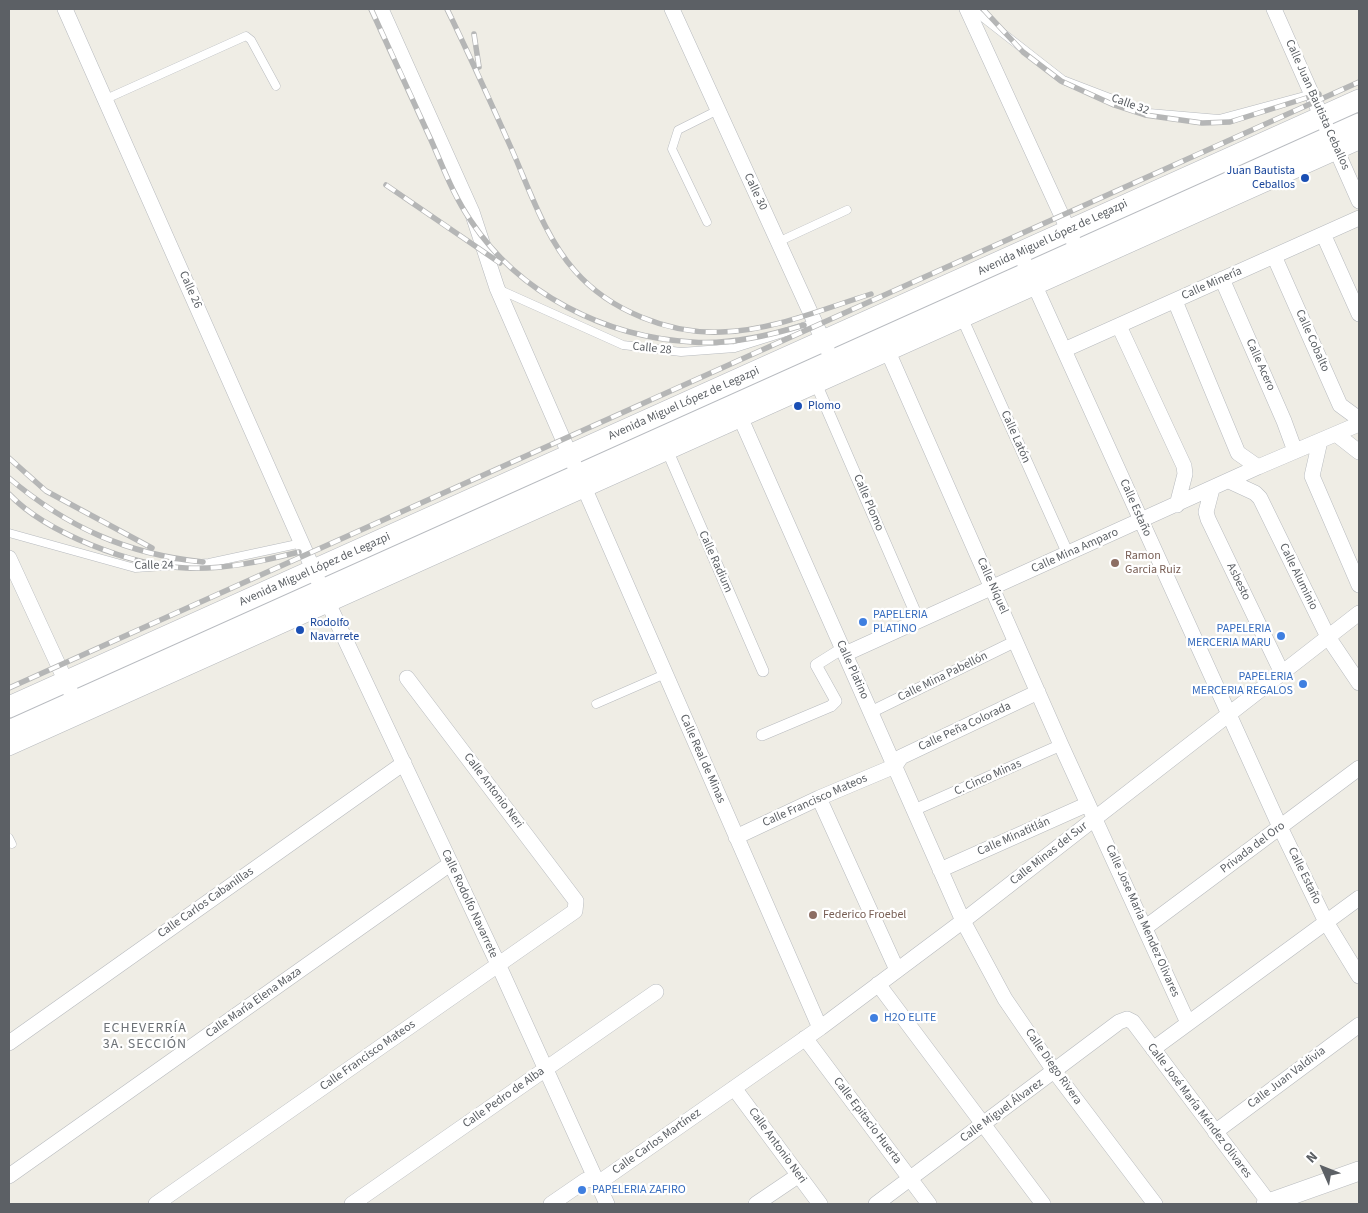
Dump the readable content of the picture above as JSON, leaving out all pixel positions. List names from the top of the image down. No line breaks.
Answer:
{"streets":{"main road":["Avenida Miguel López de Legazpi"],"street":["Calle Juan Bautista Ceballos","Calle 30","Calle Minería","Calle 26","Calle Cobalto","Calle Acero","Calle Latón","Calle Plomo","Calle Estaño","Calle Mina Amparo","Calle Radium","Calle Aluminio","Asbesto","Calle Níquel","Calle Platino","Calle Mina Pabellón","Calle Peña Colorada","Calle Real de Minas","C. Cinco Minas","Calle Antonio Neri","Calle Francisco Mateos","Calle Minatitlán","Privada del Oro","Calle Minas del Sur","Calle Carlos Cabanillas","Calle Rodolfo Navarrete","Calle Jose Maria Mendez Olivares","Calle María Elena Maza","Calle Diego Rivera","Calle Juan Valdivia","Calle Pedro de Alba","Calle Miguel Álvarez","Calle José María Méndez Olivares","Calle Epitacio Huerta","Calle Carlos Martínez"],"lane":["Calle 32","Calle 28","Calle 24"]},"crossings":[["Calle 32","Calle Juan Bautista Ceballos"],["Calle Juan Bautista Ceballos","Avenida Miguel López de Legazpi"],["Calle 30","Avenida Miguel López de Legazpi"],["Calle 30","Calle 28"],["Avenida Miguel López de Legazpi","Calle 26"],["Avenida Miguel López de Legazpi","Calle 28"],["Avenida Miguel López de Legazpi","Calle Latón"],["Avenida Miguel López de Legazpi","Calle Plomo"],["Avenida Miguel López de Legazpi","Calle Estaño"],["Avenida Miguel López de Legazpi","Calle Radium"],["Avenida Miguel López de Legazpi","Calle Níquel"],["Avenida Miguel López de Legazpi","Calle Platino"],["Avenida Miguel López de Legazpi","Calle Real de Minas"],["Avenida Miguel López de Legazpi","Calle Rodolfo Navarrete"],["Calle Minería","Calle Cobalto"],["Calle Minería","Calle Acero"],["Calle Minería","Calle Estaño"],["Calle 26","Calle 24"],["Calle 26","Calle Rodolfo Navarrete"],["Calle Acero","Calle Mina Amparo"],["Calle Latón","Calle Mina Amparo"],["Calle Plomo","Calle Mina Amparo"],["Calle Estaño","Calle Mina Amparo"],["Calle Estaño","Privada del Oro"],["Calle Estaño","Calle Minas del Sur"],["Calle Mina Amparo","Calle Aluminio"],["Calle Mina Amparo","Asbesto"],["Calle Mina Amparo","Calle Níquel"],["Calle Mina Amparo","Calle Platino"],["Calle Aluminio","Calle Minas del Sur"],["Asbesto","Calle Minas del Sur"],["Calle Níquel","Calle Mina Pabellón"],["Calle Níquel","Calle Peña Colorada"],["Calle Níquel","C. Cinco Minas"],["Calle Níquel","Calle Minatitlán"],["Calle Níquel","Calle Minas del Sur"],["Calle Níquel","Calle Jose Maria Mendez Olivares"],["Calle Platino","Calle Mina Pabellón"],["Calle Platino","Calle Peña Colorada"],["Calle Platino","C. Cinco Minas"],["Calle Platino","Calle Francisco Mateos"],["Calle Platino","Calle Minatitlán"],["Calle Platino","Calle Minas del Sur"],["Calle Platino","Calle Diego Rivera"],["Calle Peña Colorada","Calle Francisco Mateos"],["Calle Real de Minas","Calle Francisco Mateos"],["Calle Real de Minas","Calle Minas del Sur"],["Calle Antonio Neri","Calle Francisco Mateos"],["Calle Antonio Neri","Calle Minas del Sur"],["Calle Antonio Neri","Calle Carlos Martínez"],["Calle Francisco Mateos","Calle Rodolfo Navarrete"],["Privada del Oro","Calle Jose Maria Mendez Olivares"],["Calle Minas del Sur","Calle Jose Maria Mendez Olivares"],["Calle Minas del Sur","Calle Diego Rivera"],["Calle Minas del Sur","Calle Epitacio Huerta"],["Calle Minas del Sur","Calle Carlos Martínez"],["Calle Carlos Cabanillas","Calle Rodolfo Navarrete"],["Calle Rodolfo Navarrete","Calle María Elena Maza"],["Calle Rodolfo Navarrete","Calle Pedro de Alba"],["Calle Rodolfo Navarrete","Calle Carlos Martínez"],["Calle Diego Rivera","Calle Miguel Álvarez"],["Calle Juan Valdivia","Calle José María Méndez Olivares"],["Calle Miguel Álvarez","Calle José María Méndez Olivares"],["Calle Miguel Álvarez","Calle Epitacio Huerta"]],"districts":["ECHEVERRÍA 3A. SECCIÓN"],"places":["Juan Bautista Ceballos","Plomo","Ramon Garcia Ruiz","PAPELERIA PLATINO","Rodolfo Navarrete","PAPELERIA MERCERIA MARU","PAPELERIA MERCERIA REGALOS","Federico Froebel","H2O ELITE","PAPELERIA ZAFIRO"],"north":"top left"}
